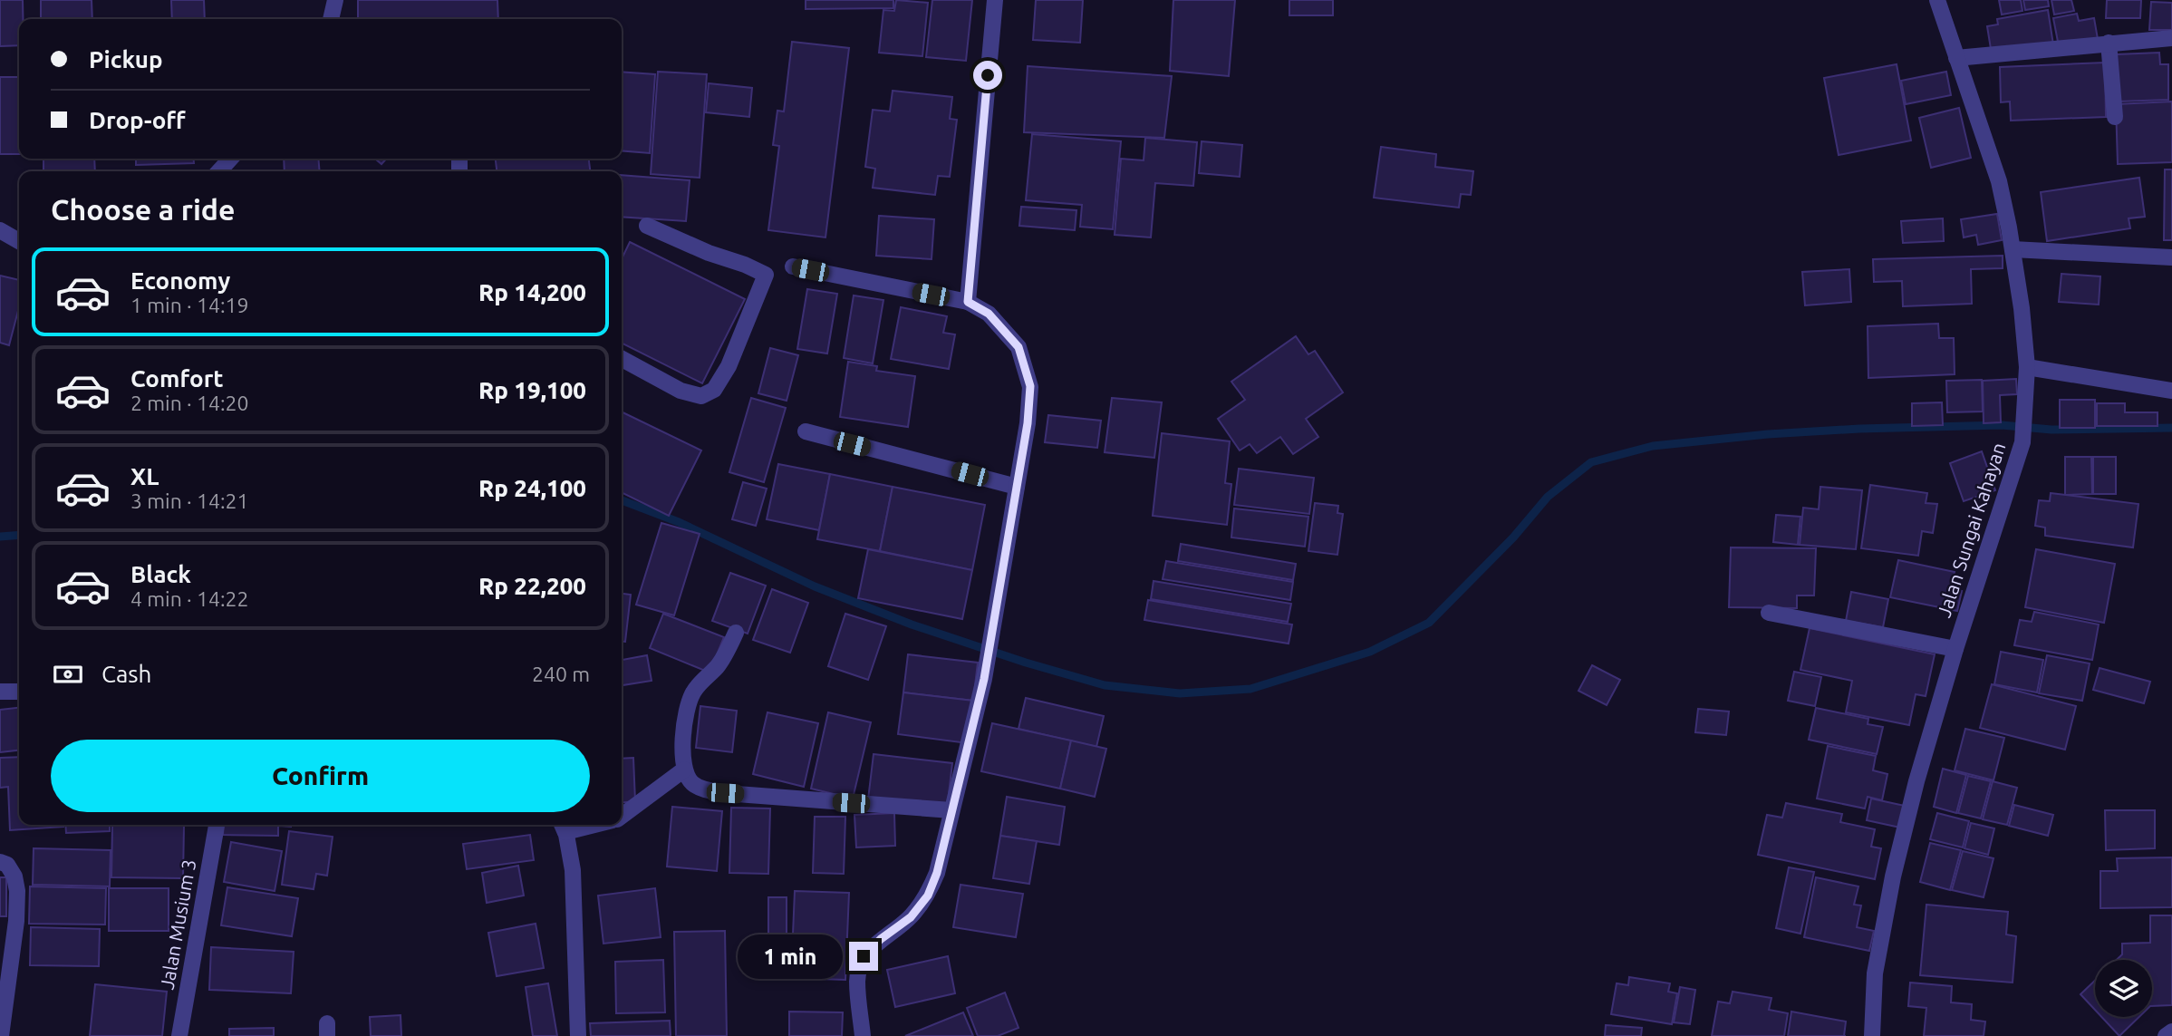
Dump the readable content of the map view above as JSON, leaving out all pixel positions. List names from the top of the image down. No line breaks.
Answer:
{"streets":{"street":["Jalan Sungai Kahayan","Jalan Musium 3"]},"page":{"banner":["Pickup","Drop-off"],"heading":"Choose a ride","list":[{"name":"Economy","note":"1 min · 14:19","value":"Rp 14,200"},{"name":"Comfort","note":"2 min · 14:20","value":"Rp 19,100"},{"name":"XL","note":"3 min · 14:21","value":"Rp 24,100"},{"name":"Black","note":"4 min · 14:22","value":"Rp 22,200"}],"pay":["Cash","240 m"],"buttons":"Confirm","bubble":"1 min"}}
